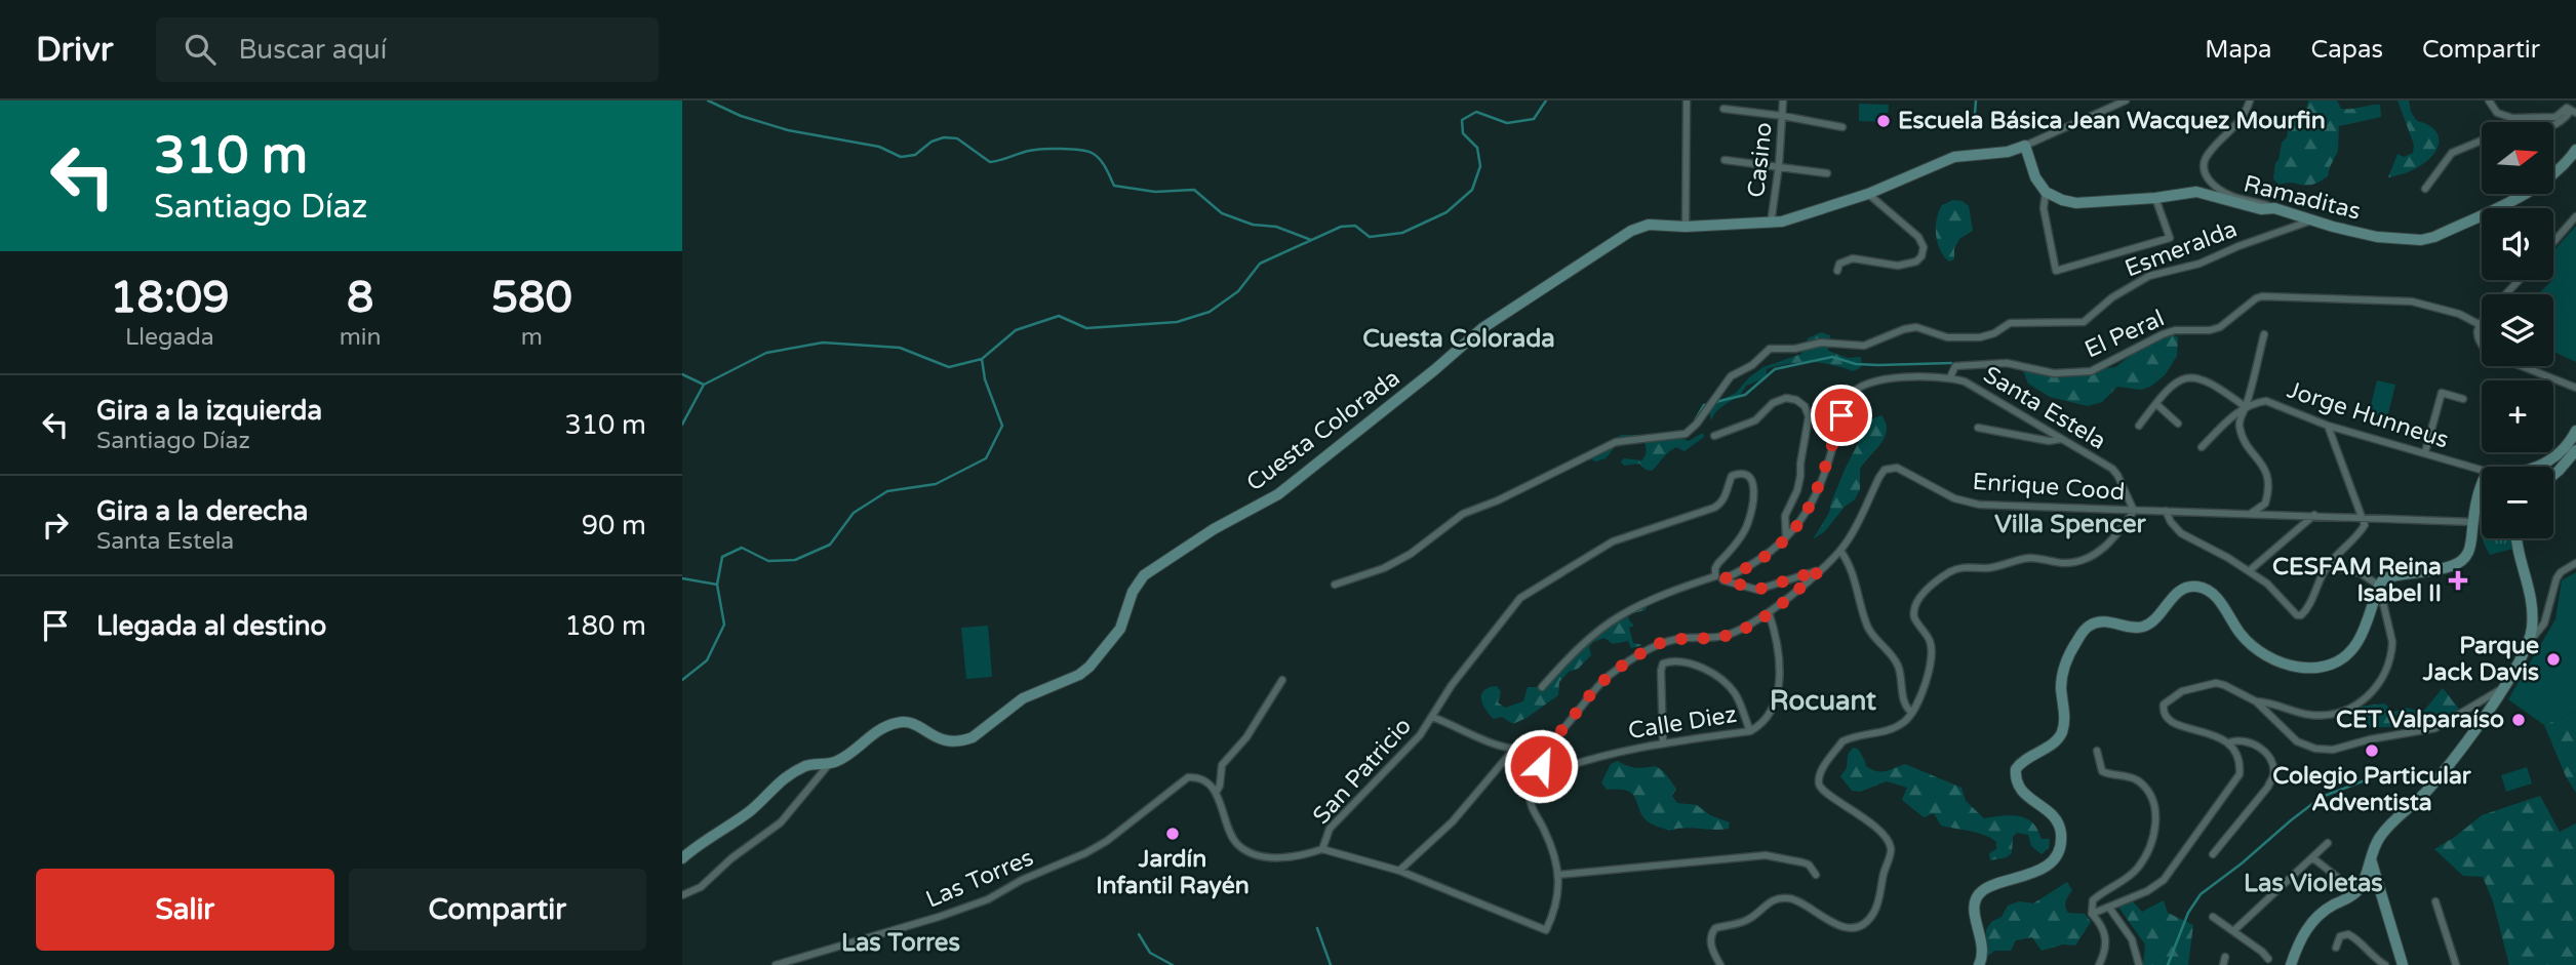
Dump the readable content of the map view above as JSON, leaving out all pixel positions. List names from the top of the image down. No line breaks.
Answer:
{"streets":{"street":["Casino","Ramaditas","Esmeralda","El Peral","Santa Estela","Jorge Hunneus","Cuesta Colorada","Enrique Cood","Calle Diez","San Patricio","Las Torres"]},"crossings":[["Casino","Cuesta Colorada"],["Ramaditas","Esmeralda"],["El Peral","Santa Estela"],["Santa Estela","Enrique Cood"],["Santa Estela","San Patricio"]],"districts":["Cuesta Colorada","Villa Spencer","Rocuant","Las Violetas","Las Torres"],"places":{"other":["Escuela Básica Jean Wacquez Mourfin","Parque Jack Davis","CET Valparaíso","Colegio Particular Adventista","Jardín Infantil Rayén"],"health":["CESFAM Reina Isabel II"]},"north":"right","page":{"header":"Drivr","search":"Buscar aquí","nav":["Mapa","Capas","Compartir"],"turn":["310 m","Santiago Díaz"],"map_buttons":["+","−"],"eta":["18:09","Llegada","8","min","580","m"],"list":[{"name":"Gira a la izquierda","note":"Santiago Díaz","value":"310 m"},{"name":"Gira a la derecha","note":"Santa Estela","value":"90 m"},{"name":"Llegada al destino","value":"180 m"}],"buttons":["Salir","Compartir"]}}
